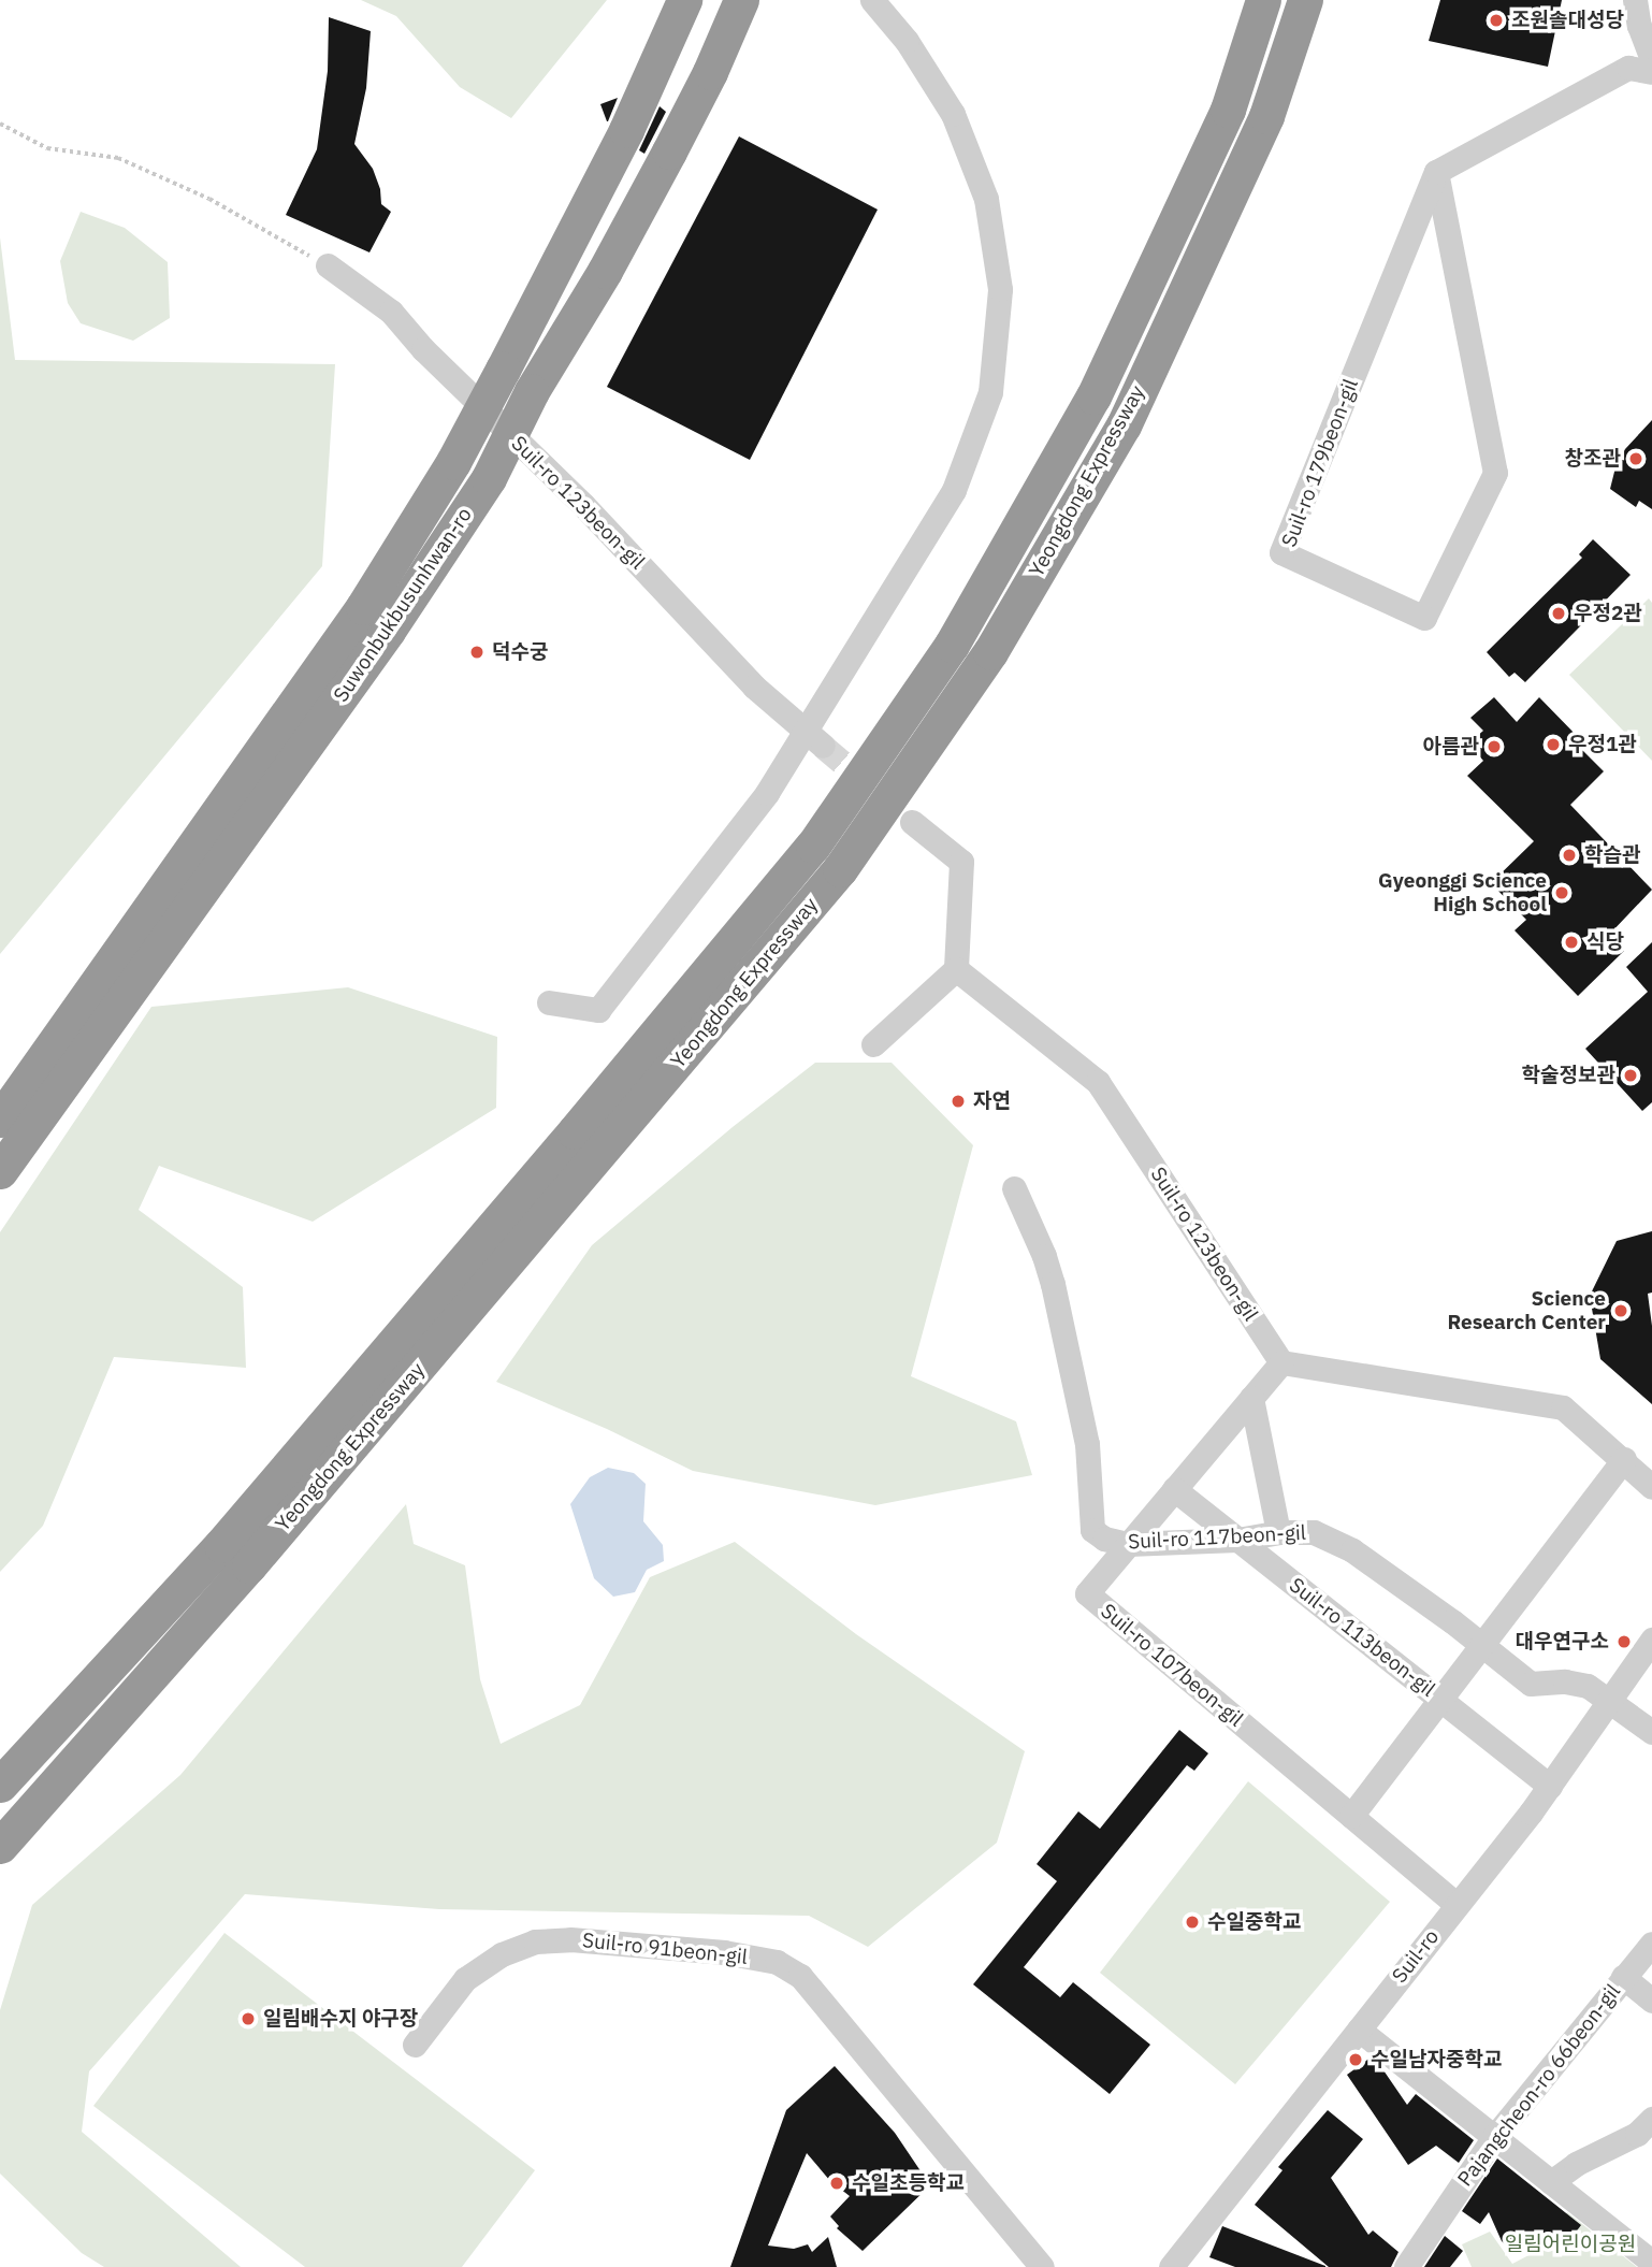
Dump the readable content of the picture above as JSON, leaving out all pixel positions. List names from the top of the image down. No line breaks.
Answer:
{"streets":{"highway":["Yeongdong Expressway","Suwonbukbusunhwan-ro"],"street":["Suil-ro 179beon-gil","Suil-ro 123beon-gil","Suil-ro 117beon-gil","Suil-ro 113beon-gil","Suil-ro 107beon-gil","Suil-ro 91beon-gil","Suil-ro","Pajangcheon-ro 66beon-gil"]},"crossings":[["Suil-ro 123beon-gil","Suil-ro 107beon-gil"],["Suil-ro 117beon-gil","Suil-ro 113beon-gil"],["Suil-ro 117beon-gil","Suil-ro 107beon-gil"],["Suil-ro 117beon-gil","Suil-ro"],["Suil-ro 113beon-gil","Suil-ro 107beon-gil"],["Suil-ro 113beon-gil","Suil-ro"],["Suil-ro 107beon-gil","Suil-ro"]],"parks":["일림어린이공원"],"places":["조원솔대성당","창조관","우정2관","덕수궁","우정1관","아름관","학습관","Gyeonggi Science High School","식당","학술정보관","자연","Science Research Center","대우연구소","수일중학교","일림배수지 야구장","수일남자중학교","수일초등학교"]}
